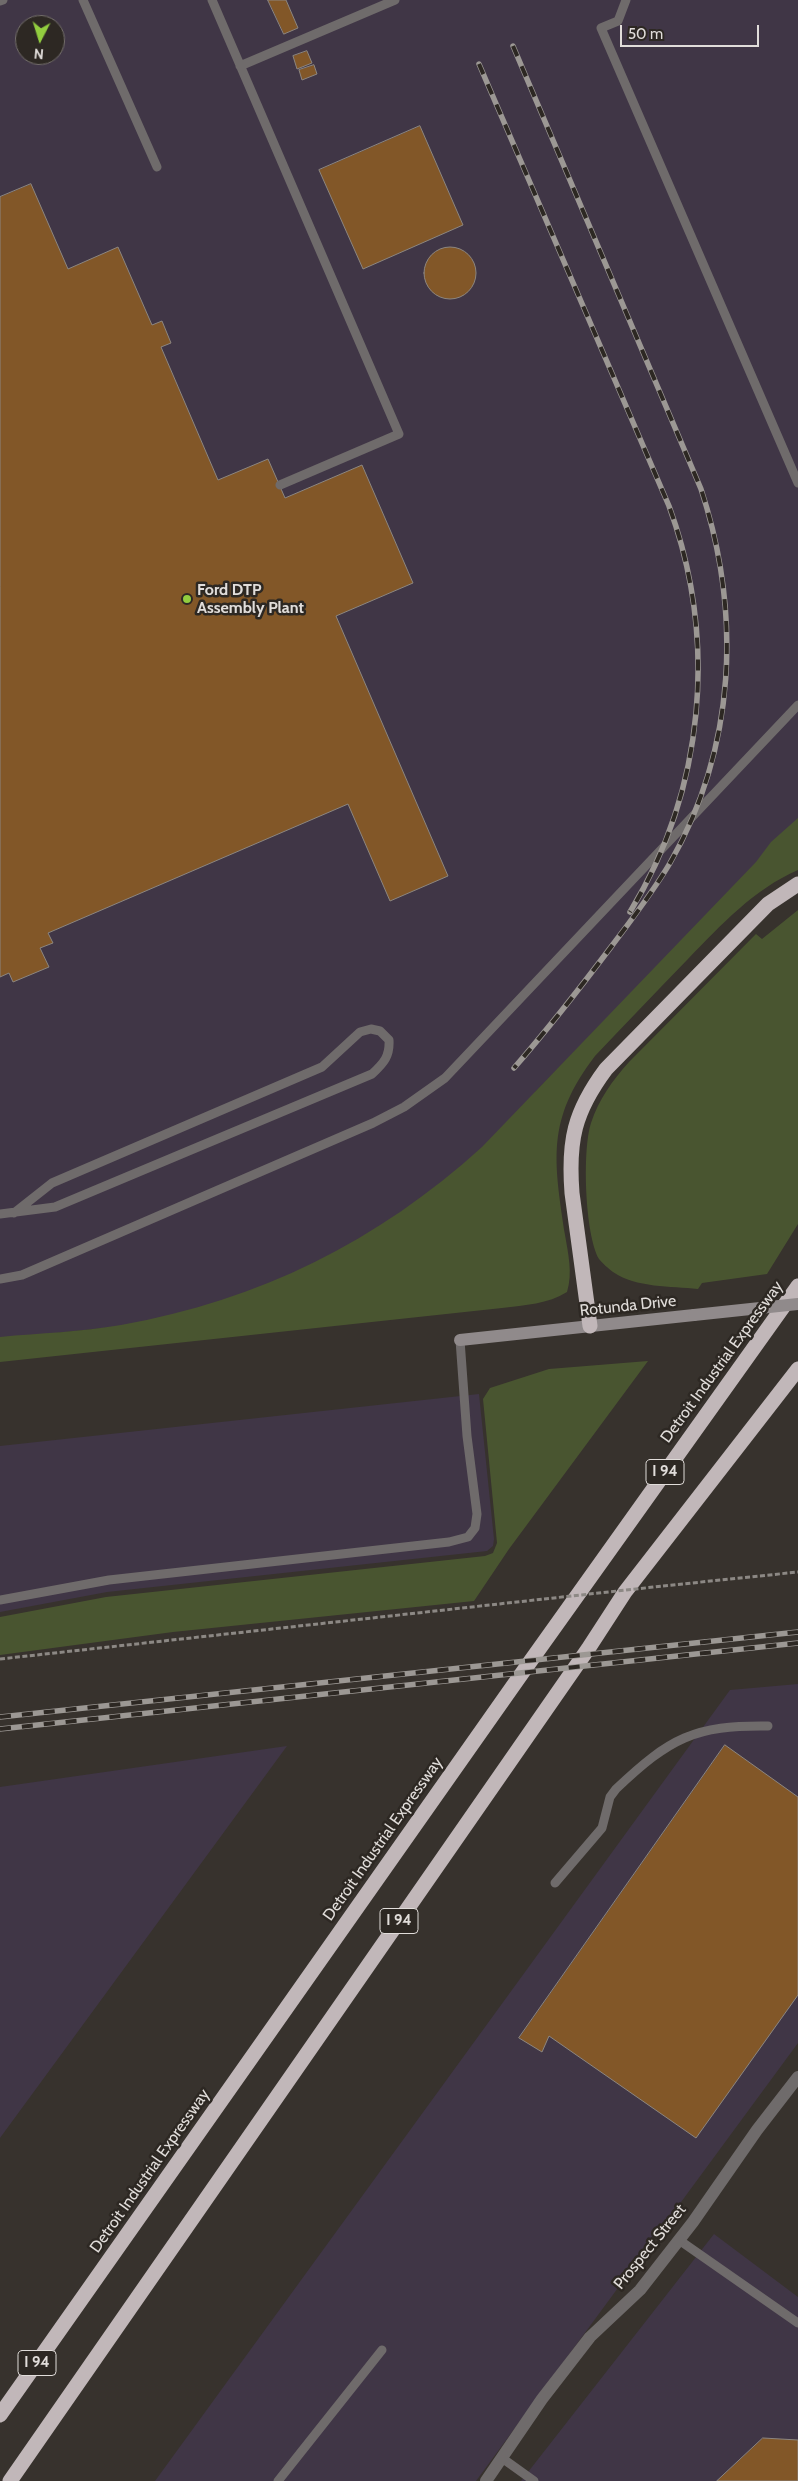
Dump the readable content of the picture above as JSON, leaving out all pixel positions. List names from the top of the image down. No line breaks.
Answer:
{"streets":{"highway":["Detroit Industrial Expressway","I 94"],"main road":["Rotunda Drive"],"street":["Prospect Street"]},"places":["Ford DTP Assembly Plant"],"scale_bar":"50 m","north":"bottom"}
